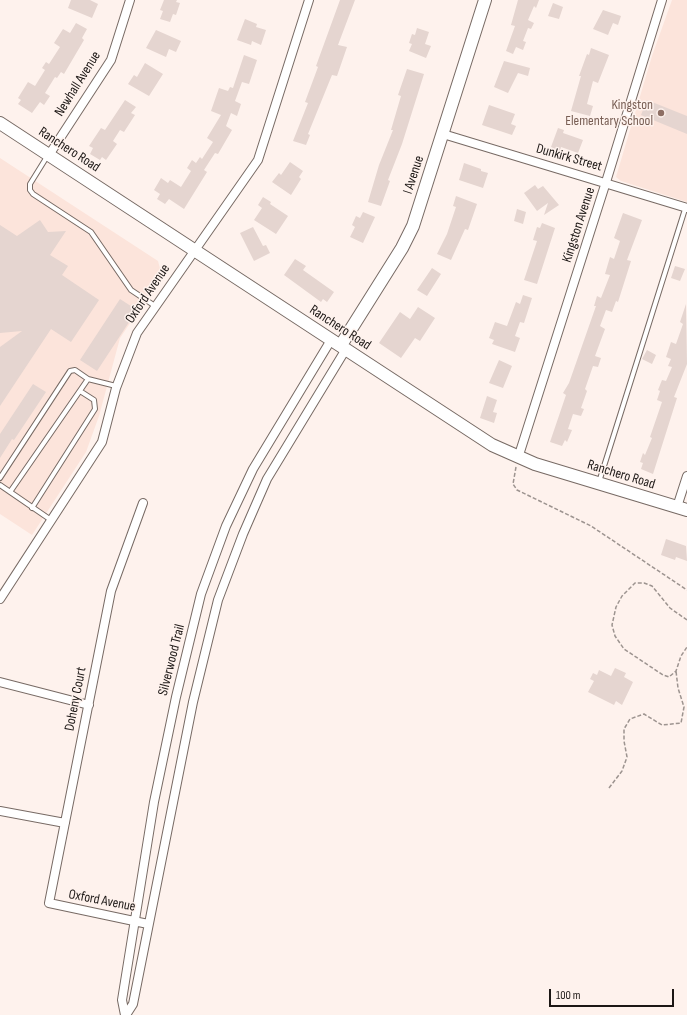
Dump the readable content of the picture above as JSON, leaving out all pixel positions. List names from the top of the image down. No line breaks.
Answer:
{"streets":{"main road":["Ranchero Road","I Avenue"],"street":["Newhall Avenue","Dunkirk Street","Kingston Avenue","Oxford Avenue","Silverwood Trail","Doheny Court"]},"crossings":[["Newhall Avenue","Ranchero Road"],["Ranchero Road","I Avenue"],["Ranchero Road","Kingston Avenue"],["Ranchero Road","Oxford Avenue"],["Ranchero Road","Silverwood Trail"],["Dunkirk Street","I Avenue"],["Dunkirk Street","Kingston Avenue"],["I Avenue","Silverwood Trail"],["Oxford Avenue","Silverwood Trail"],["Oxford Avenue","Doheny Court"]],"places":["Kingston Elementary School"],"scale_bar":"100 m"}
